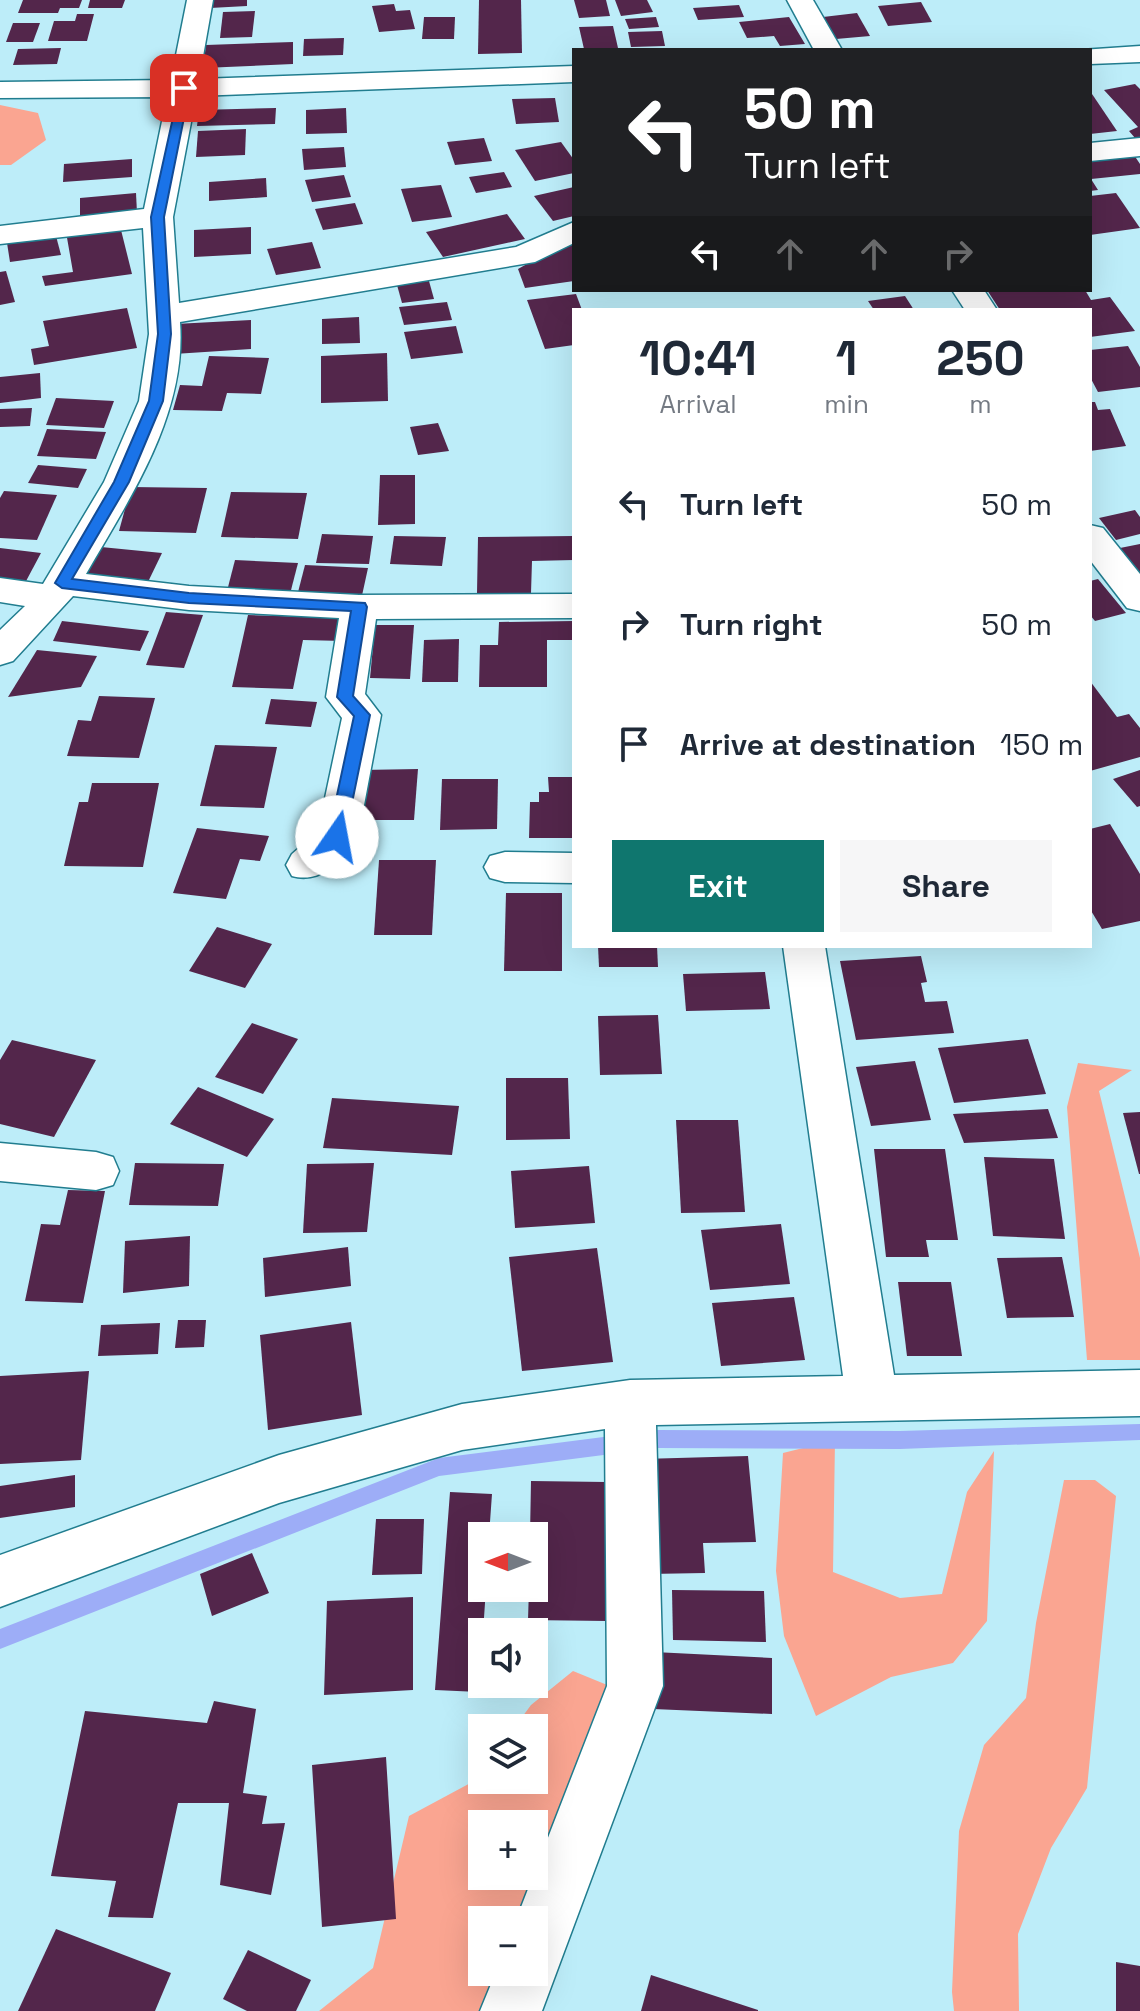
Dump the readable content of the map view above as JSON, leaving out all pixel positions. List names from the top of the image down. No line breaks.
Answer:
{"north":"left","page":{"turn":["50 m","Turn left"],"eta":["10:41","Arrival","1","min","250","m"],"list":[{"name":"Turn left","value":"50 m"},{"name":"Turn right","value":"50 m"},{"name":"Arrive at destination","value":"150 m"}],"buttons":["Exit","Share"],"map_buttons":["+","−"]}}
